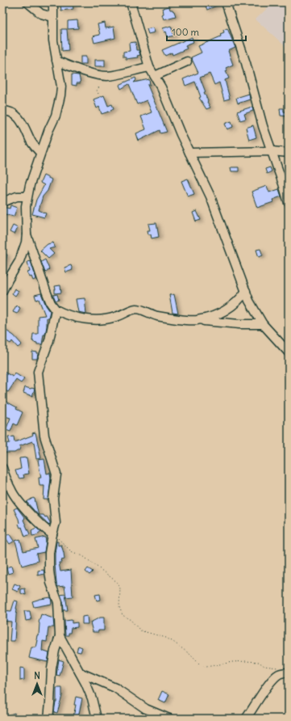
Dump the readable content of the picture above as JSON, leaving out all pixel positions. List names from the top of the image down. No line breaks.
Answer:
{"scale_bar":"100 m","north":"top"}
